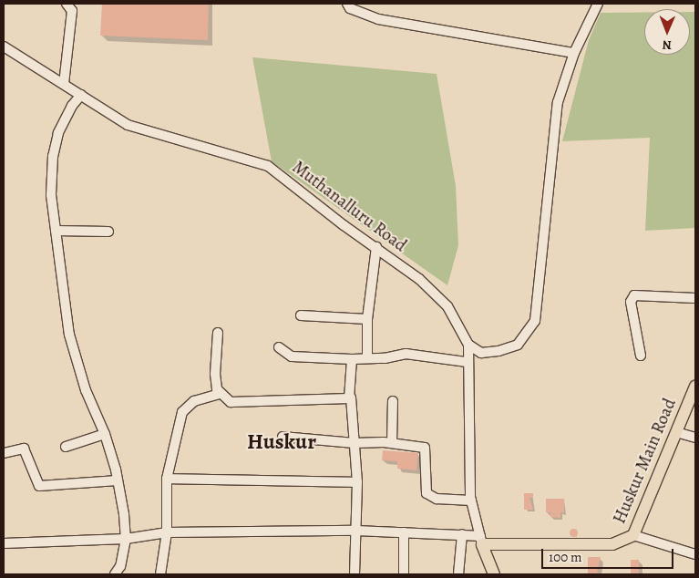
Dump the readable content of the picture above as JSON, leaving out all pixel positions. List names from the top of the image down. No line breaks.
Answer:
{"streets":{"main road":["Huskur Main Road"],"street":["Muthanalluru Road"]},"districts":["Huskur"],"scale_bar":"100 m","north":"bottom"}
